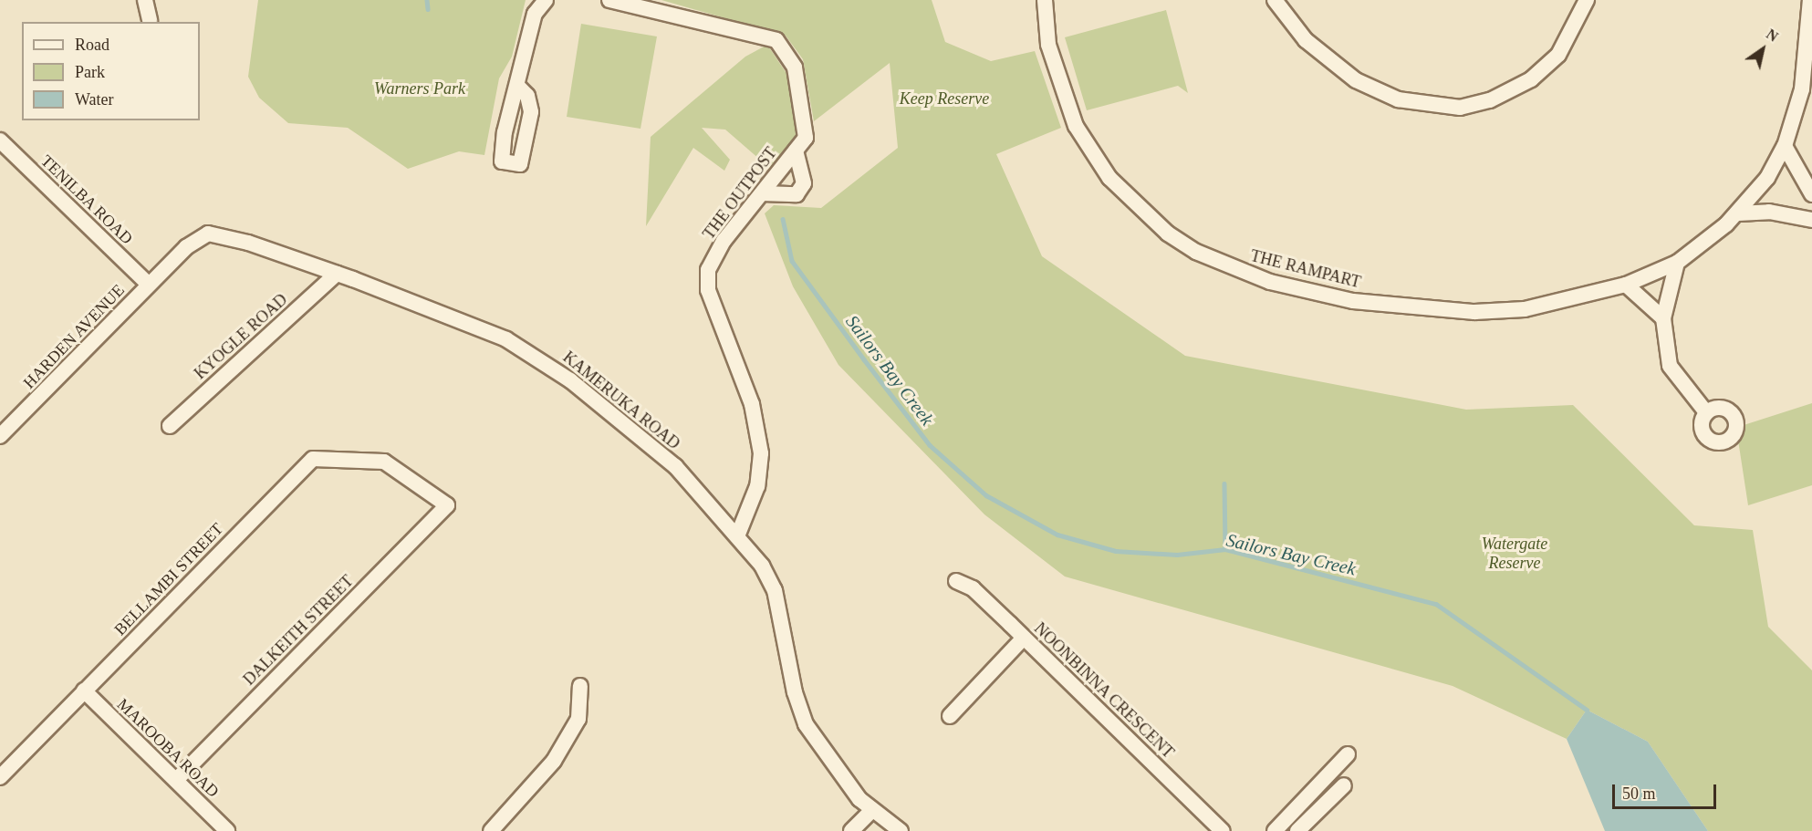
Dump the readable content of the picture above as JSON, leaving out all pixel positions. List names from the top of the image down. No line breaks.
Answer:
{"streets":{"street":["THE OUTPOST","TENILBA ROAD","THE RAMPART","HARDEN AVENUE","KYOGLE ROAD","KAMERUKA ROAD","BELLAMBI STREET","DALKEITH STREET","NOONBINNA CRESCENT","MAROOBA ROAD"]},"crossings":[["THE OUTPOST","KAMERUKA ROAD"],["TENILBA ROAD","HARDEN AVENUE"],["TENILBA ROAD","KAMERUKA ROAD"],["HARDEN AVENUE","KAMERUKA ROAD"],["KYOGLE ROAD","KAMERUKA ROAD"],["BELLAMBI STREET","DALKEITH STREET"],["BELLAMBI STREET","MAROOBA ROAD"],["DALKEITH STREET","MAROOBA ROAD"]],"water":["Sailors Bay Creek"],"parks":["Warners Park","Keep Reserve","Watergate Reserve"],"legend":["Road","Park","Water"],"scale_bar":"50 m","north":"top right"}
